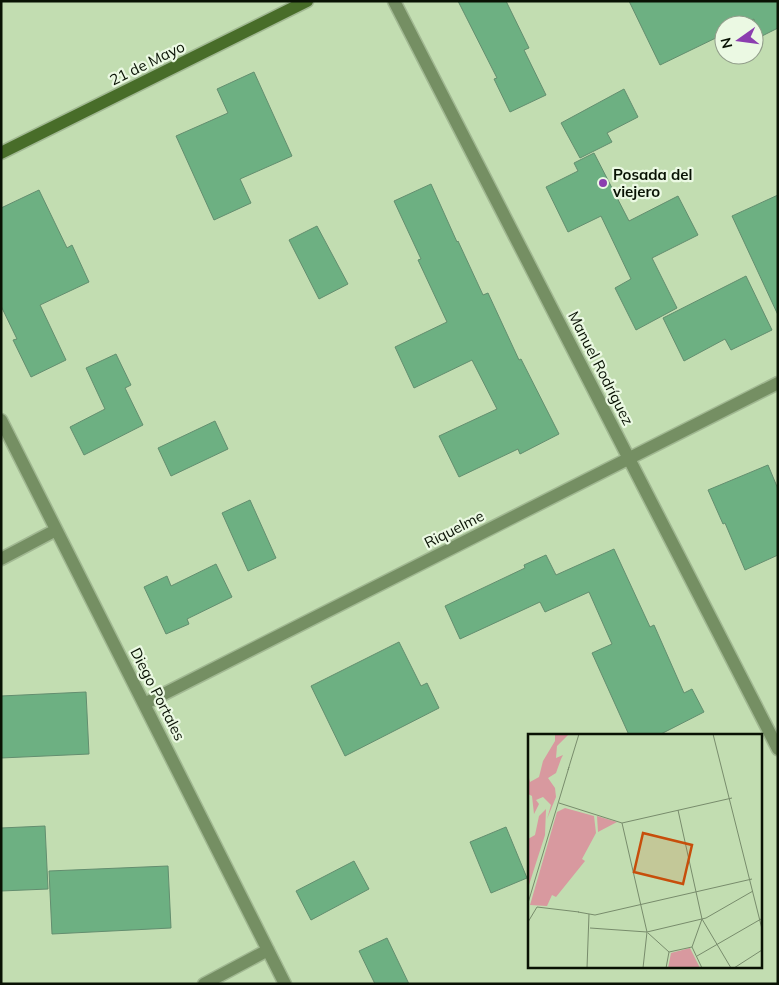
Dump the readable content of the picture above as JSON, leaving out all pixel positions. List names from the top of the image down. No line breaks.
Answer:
{"streets":{"street":["21 de Mayo","Manuel Rodríguez","Riquelme","Diego Portales"]},"crossings":[["Manuel Rodríguez","Riquelme"],["Riquelme","Diego Portales"]],"places":["Posada del viejero"],"north":"left"}
